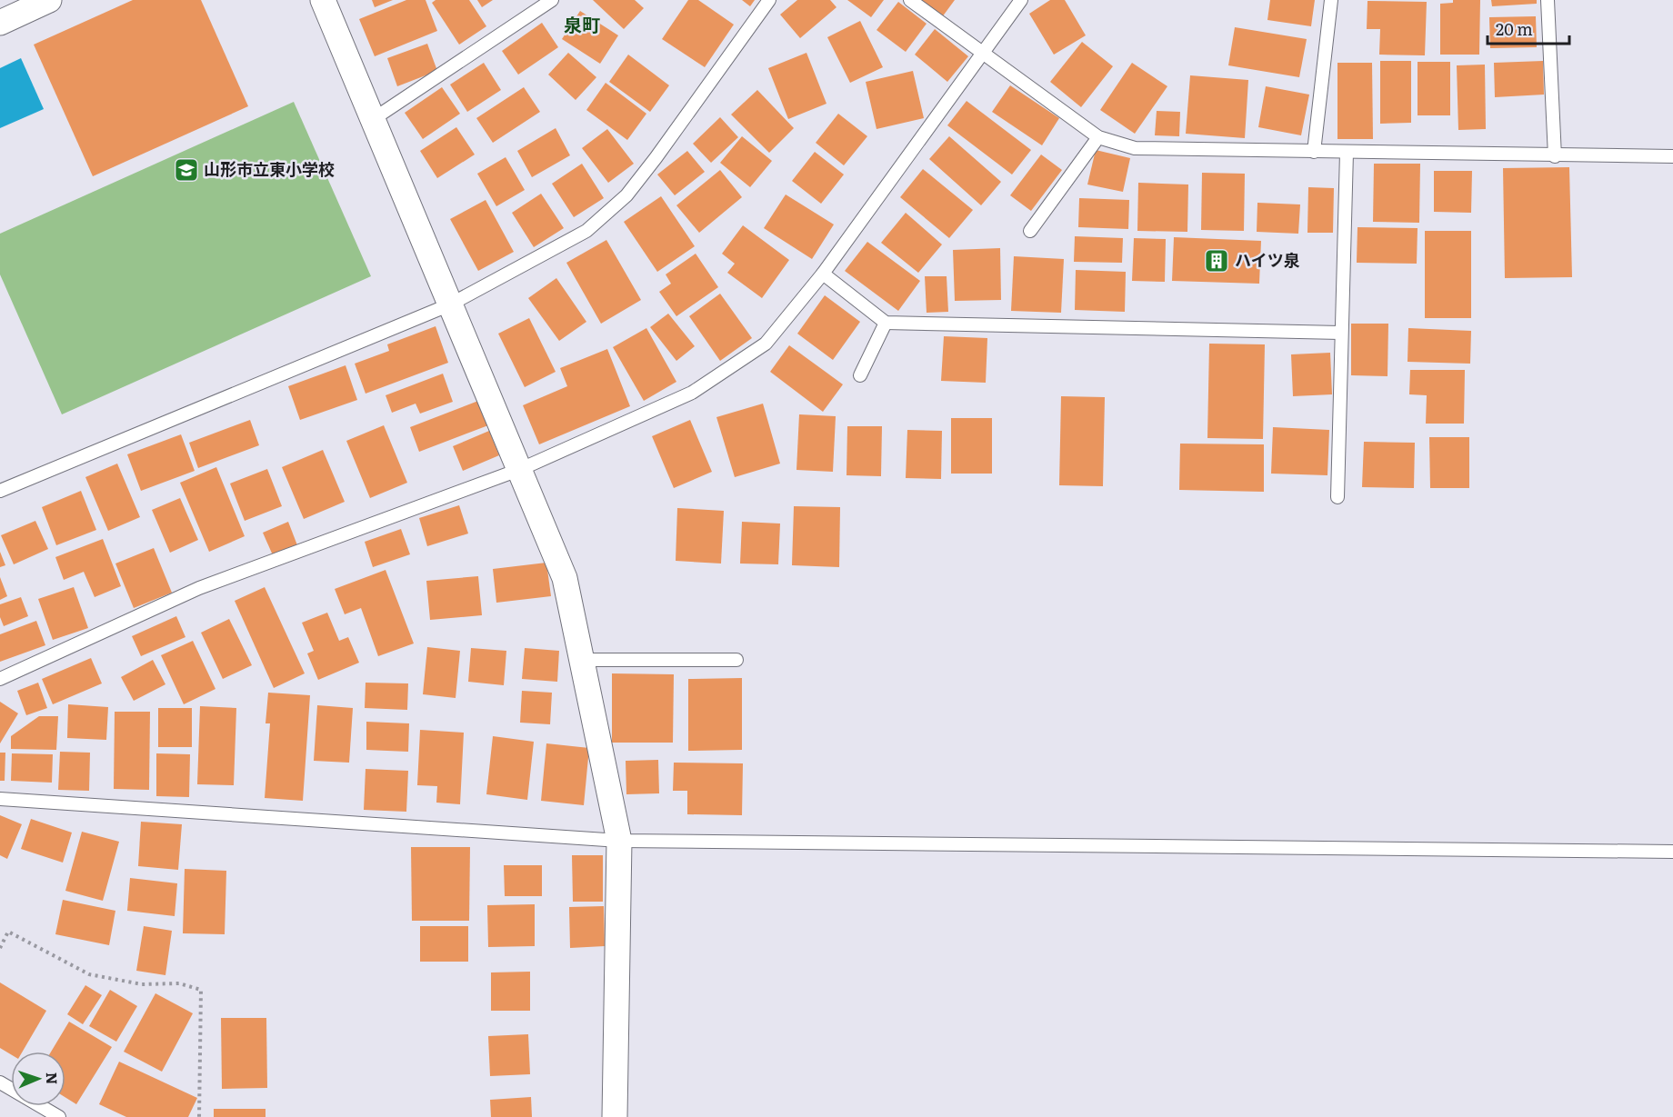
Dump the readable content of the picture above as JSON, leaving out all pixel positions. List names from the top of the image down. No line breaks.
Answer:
{"districts":["泉町"],"places":{"school or university":["山形市立東小学校"],"building":["ハイツ泉"]},"scale_bar":"20 m","north":"right"}
